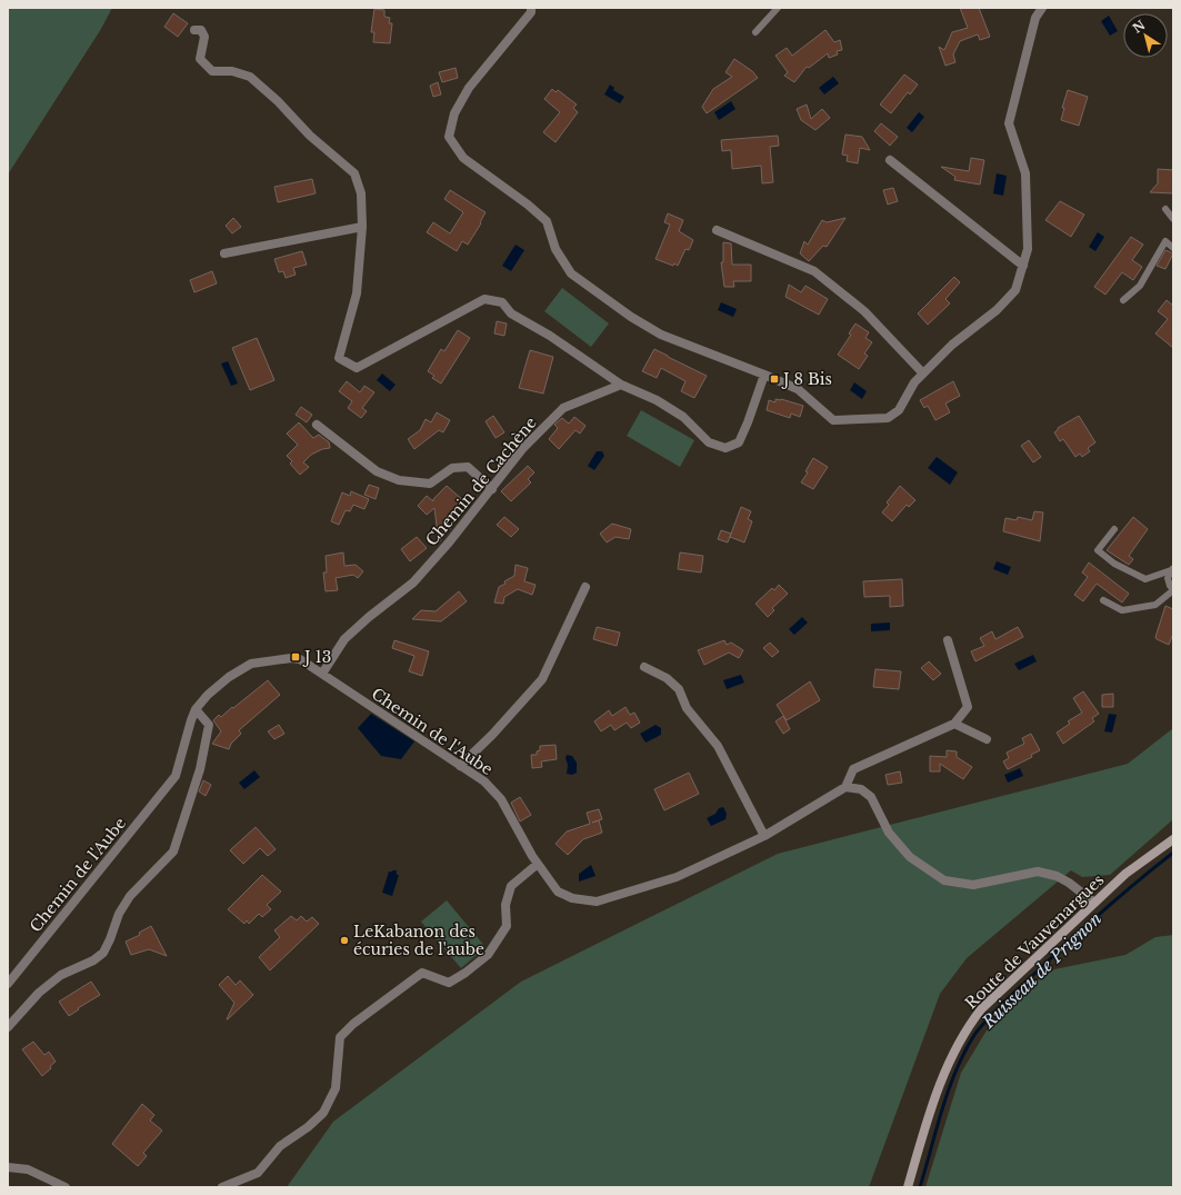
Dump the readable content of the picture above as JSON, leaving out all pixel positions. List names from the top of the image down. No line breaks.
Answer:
{"streets":{"main road":["Route de Vauvenargues"],"street":["Chemin de Cachène","Chemin de l'Aube"]},"crossings":[["Chemin de Cachène","Chemin de l'Aube"]],"water":["Ruisseau de Prignon"],"places":{"transit":["J 8 Bis","J 13"],"other":["LeKabanon des écuries de l'aube"]},"north":"top left"}
